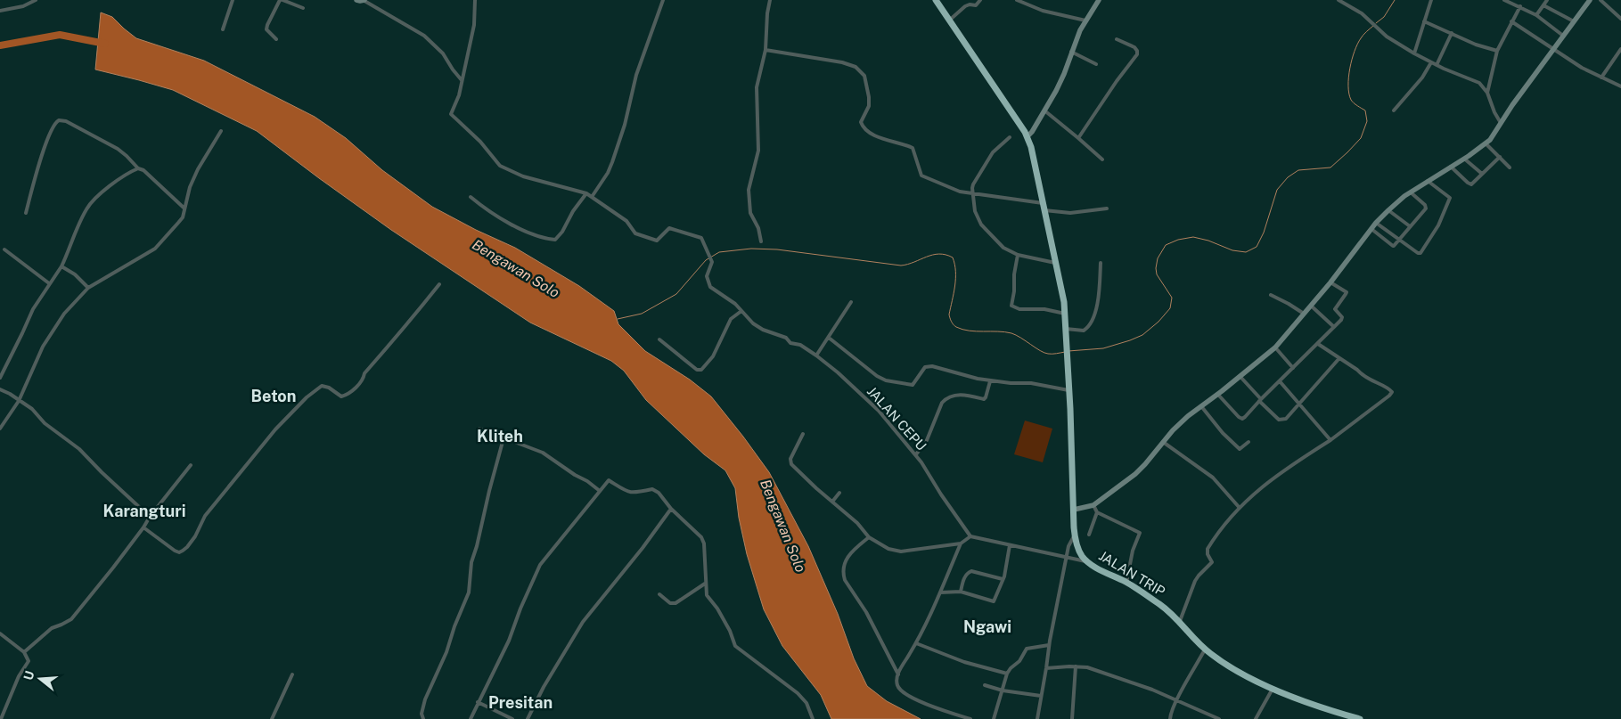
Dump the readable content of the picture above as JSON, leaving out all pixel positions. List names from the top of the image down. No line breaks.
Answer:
{"streets":{"highway":["JALAN TRIP"],"street":["JALAN CEPU"]},"districts":["Beton","Kliteh","Karangturi","Ngawi","Presitan"],"water":["Bengawan Solo"],"north":"left"}
